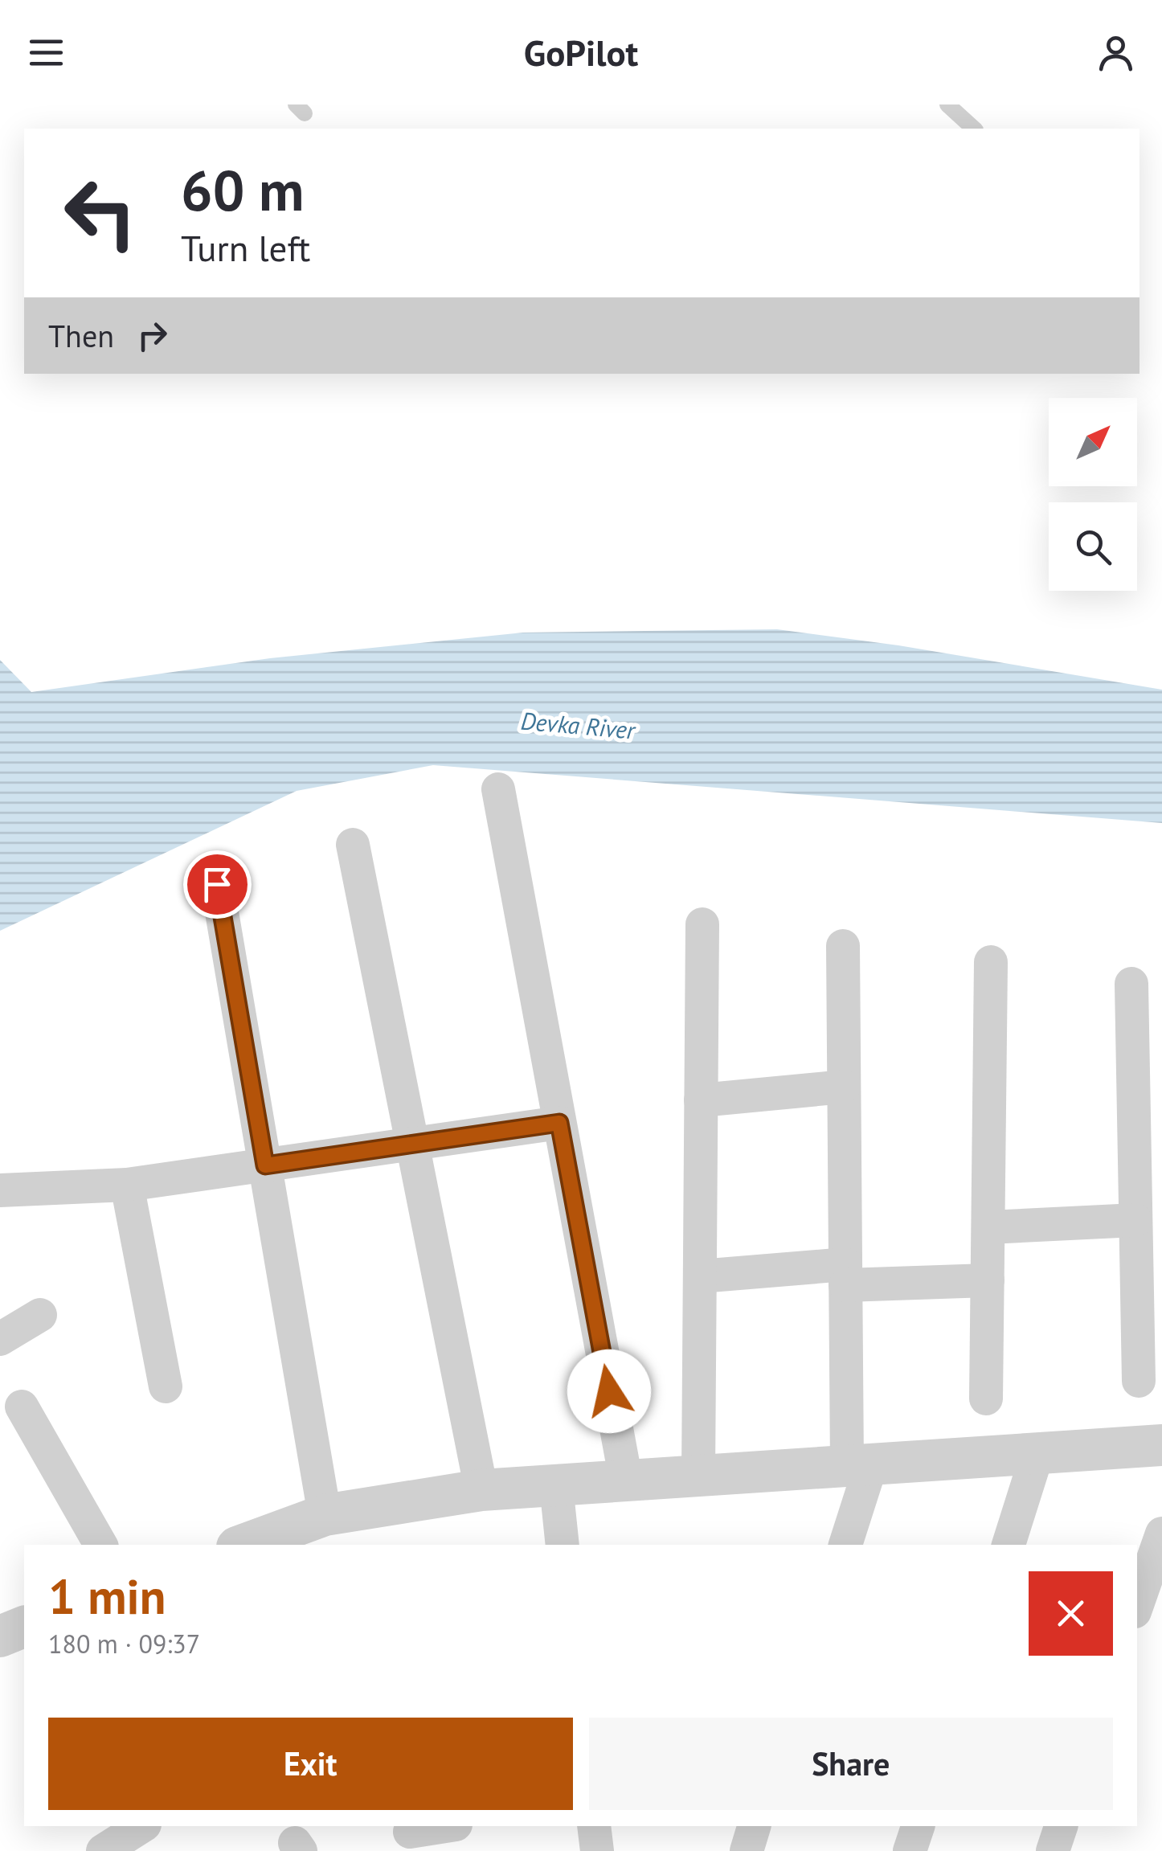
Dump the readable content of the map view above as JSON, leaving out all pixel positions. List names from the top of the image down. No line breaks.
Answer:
{"water":["Devka River"],"north":"top right","page":{"header":"GoPilot","turn":["60 m","Turn left"],"then":"Then","heading":["1 min","180 m · 09:37"],"buttons":["Exit","Share"]}}
